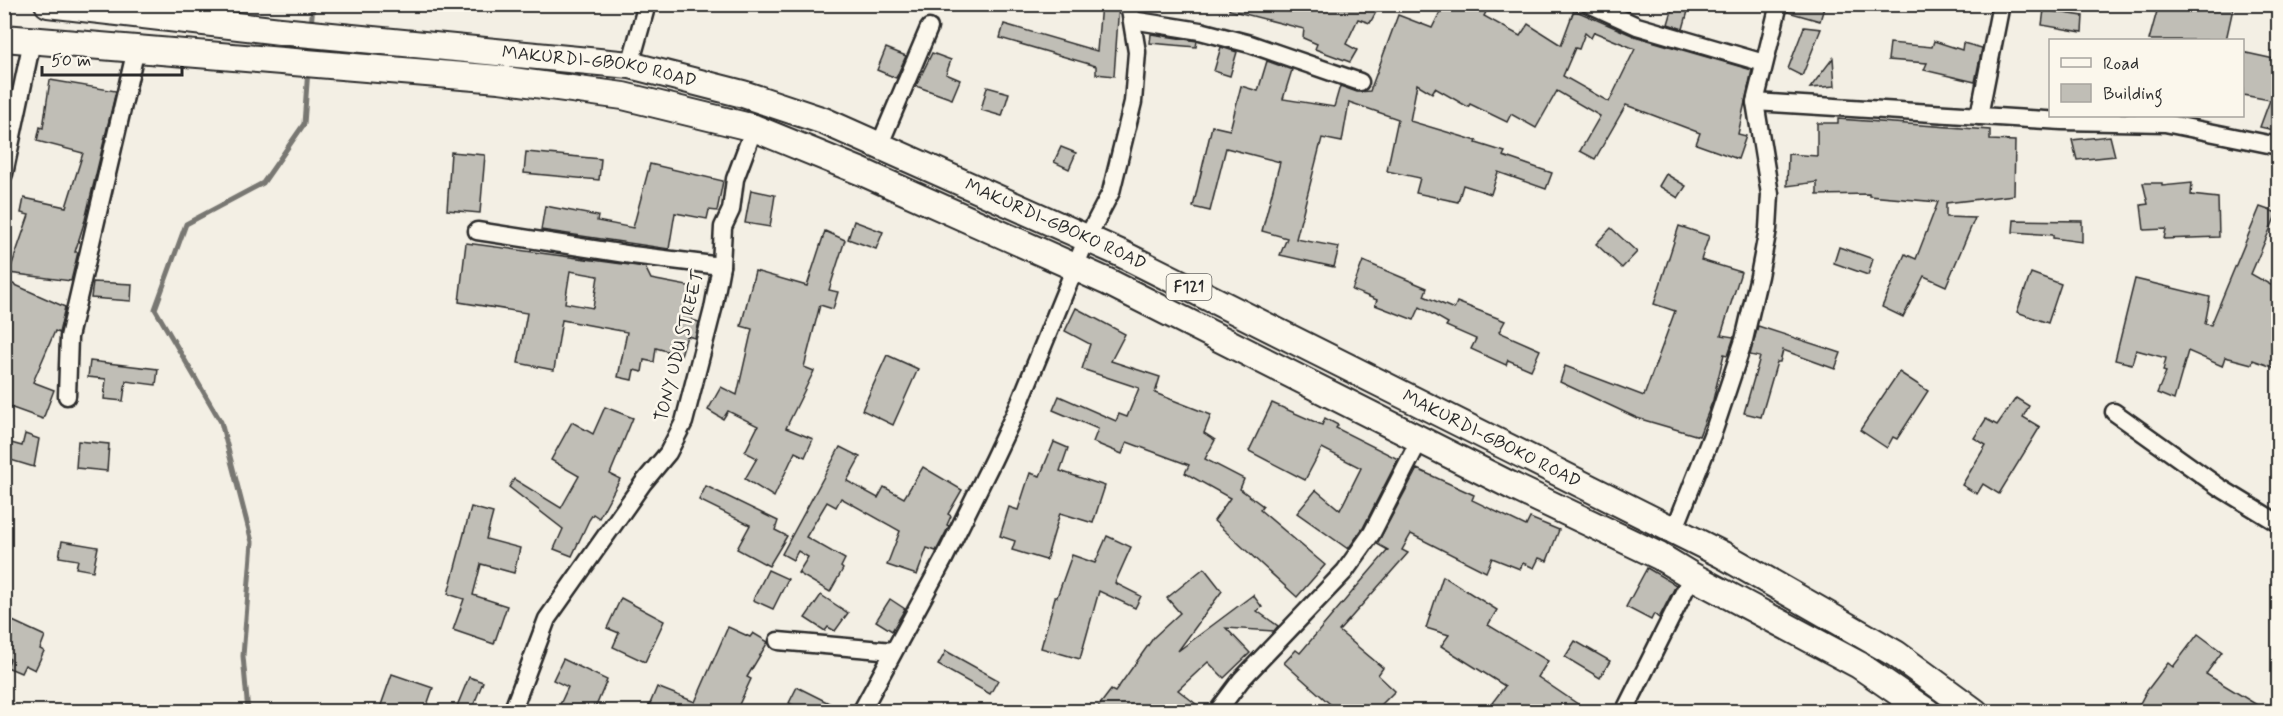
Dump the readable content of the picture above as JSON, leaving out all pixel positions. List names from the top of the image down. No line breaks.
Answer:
{"streets":{"main road":["MAKURDI-GBOKO ROAD","F121"],"street":["TONY UDU STREET"]},"crossings":[["F121","TONY UDU STREET"]],"legend":["Road","Building"],"scale_bar":"50 m"}
